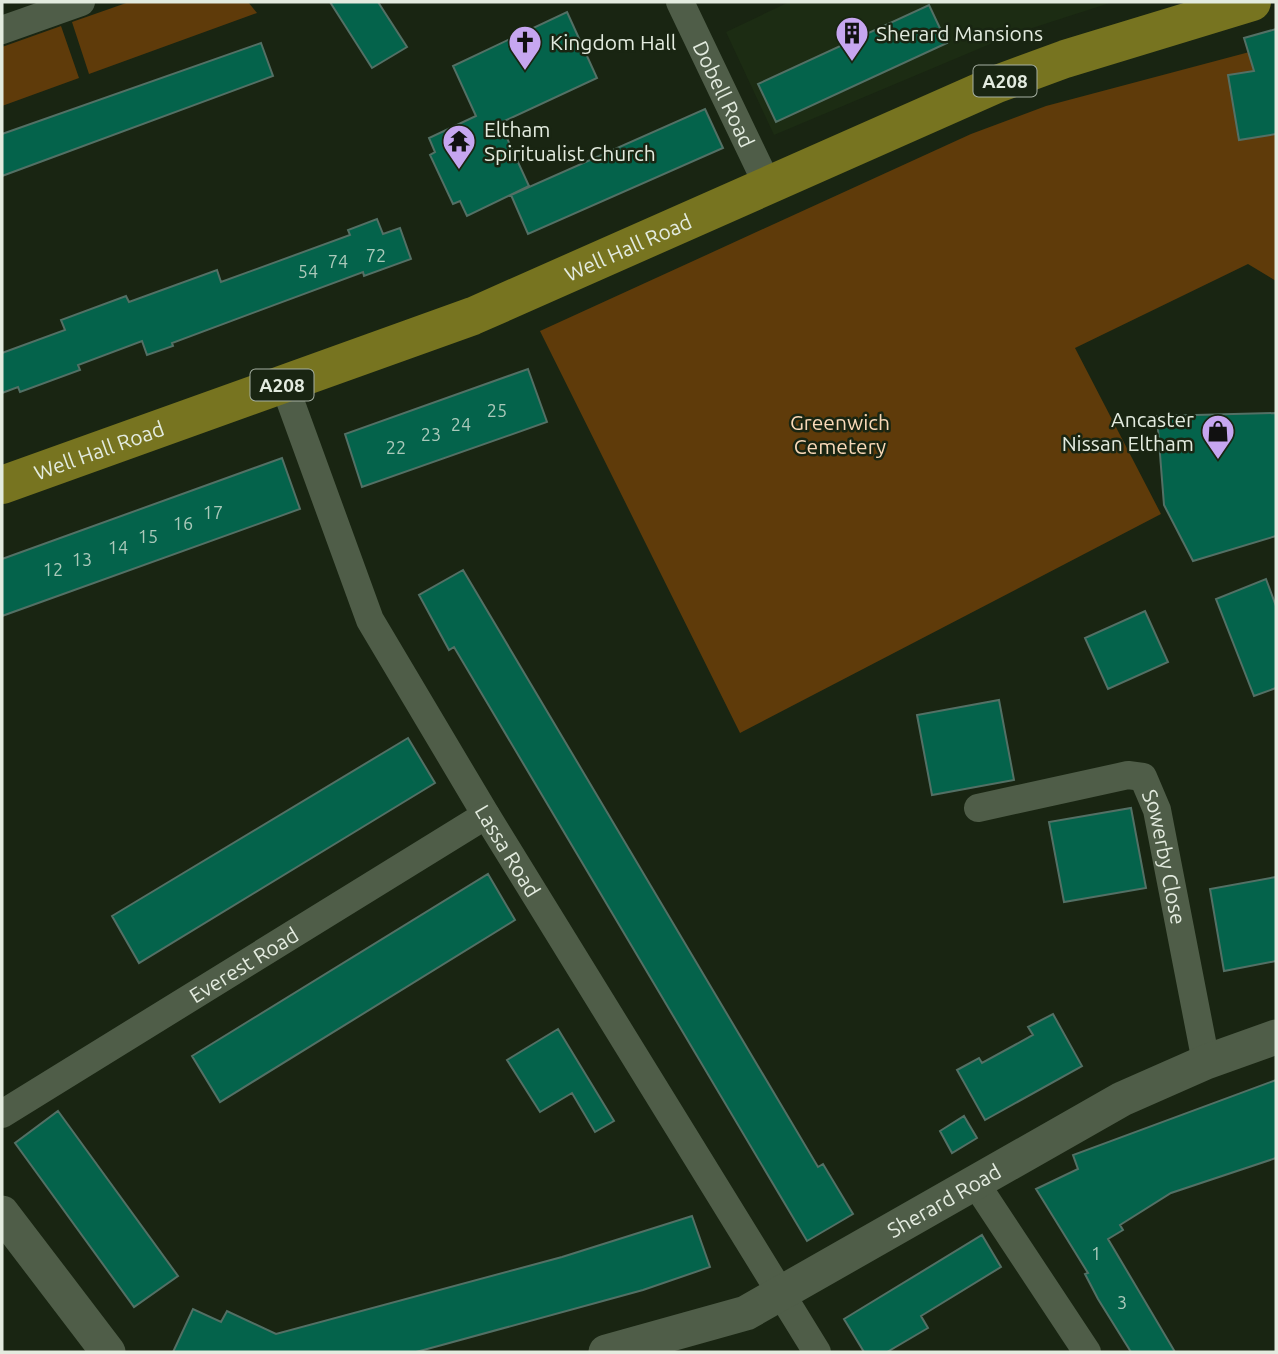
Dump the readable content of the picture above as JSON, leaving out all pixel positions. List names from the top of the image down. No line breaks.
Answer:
{"streets":{"main road":["A208","Well Hall Road"],"street":["Dobell Road","Lassa Road","Sowerby Close","Everest Road","Sherard Road"]},"crossings":[["Dobell Road","Well Hall Road"],["Well Hall Road","Lassa Road"],["Lassa Road","Everest Road"],["Lassa Road","Sherard Road"],["Sowerby Close","Sherard Road"]],"parks":["Greenwich Cemetery"],"places":{"building":["Sherard Mansions"],"church":["Kingdom Hall"],"temple":["Eltham Spiritualist Church"],"shop":["Ancaster Nissan Eltham"]},"house_numbers":["72","74","54","25","24","23","22","17","16","15","14","13","12","1","3"]}
